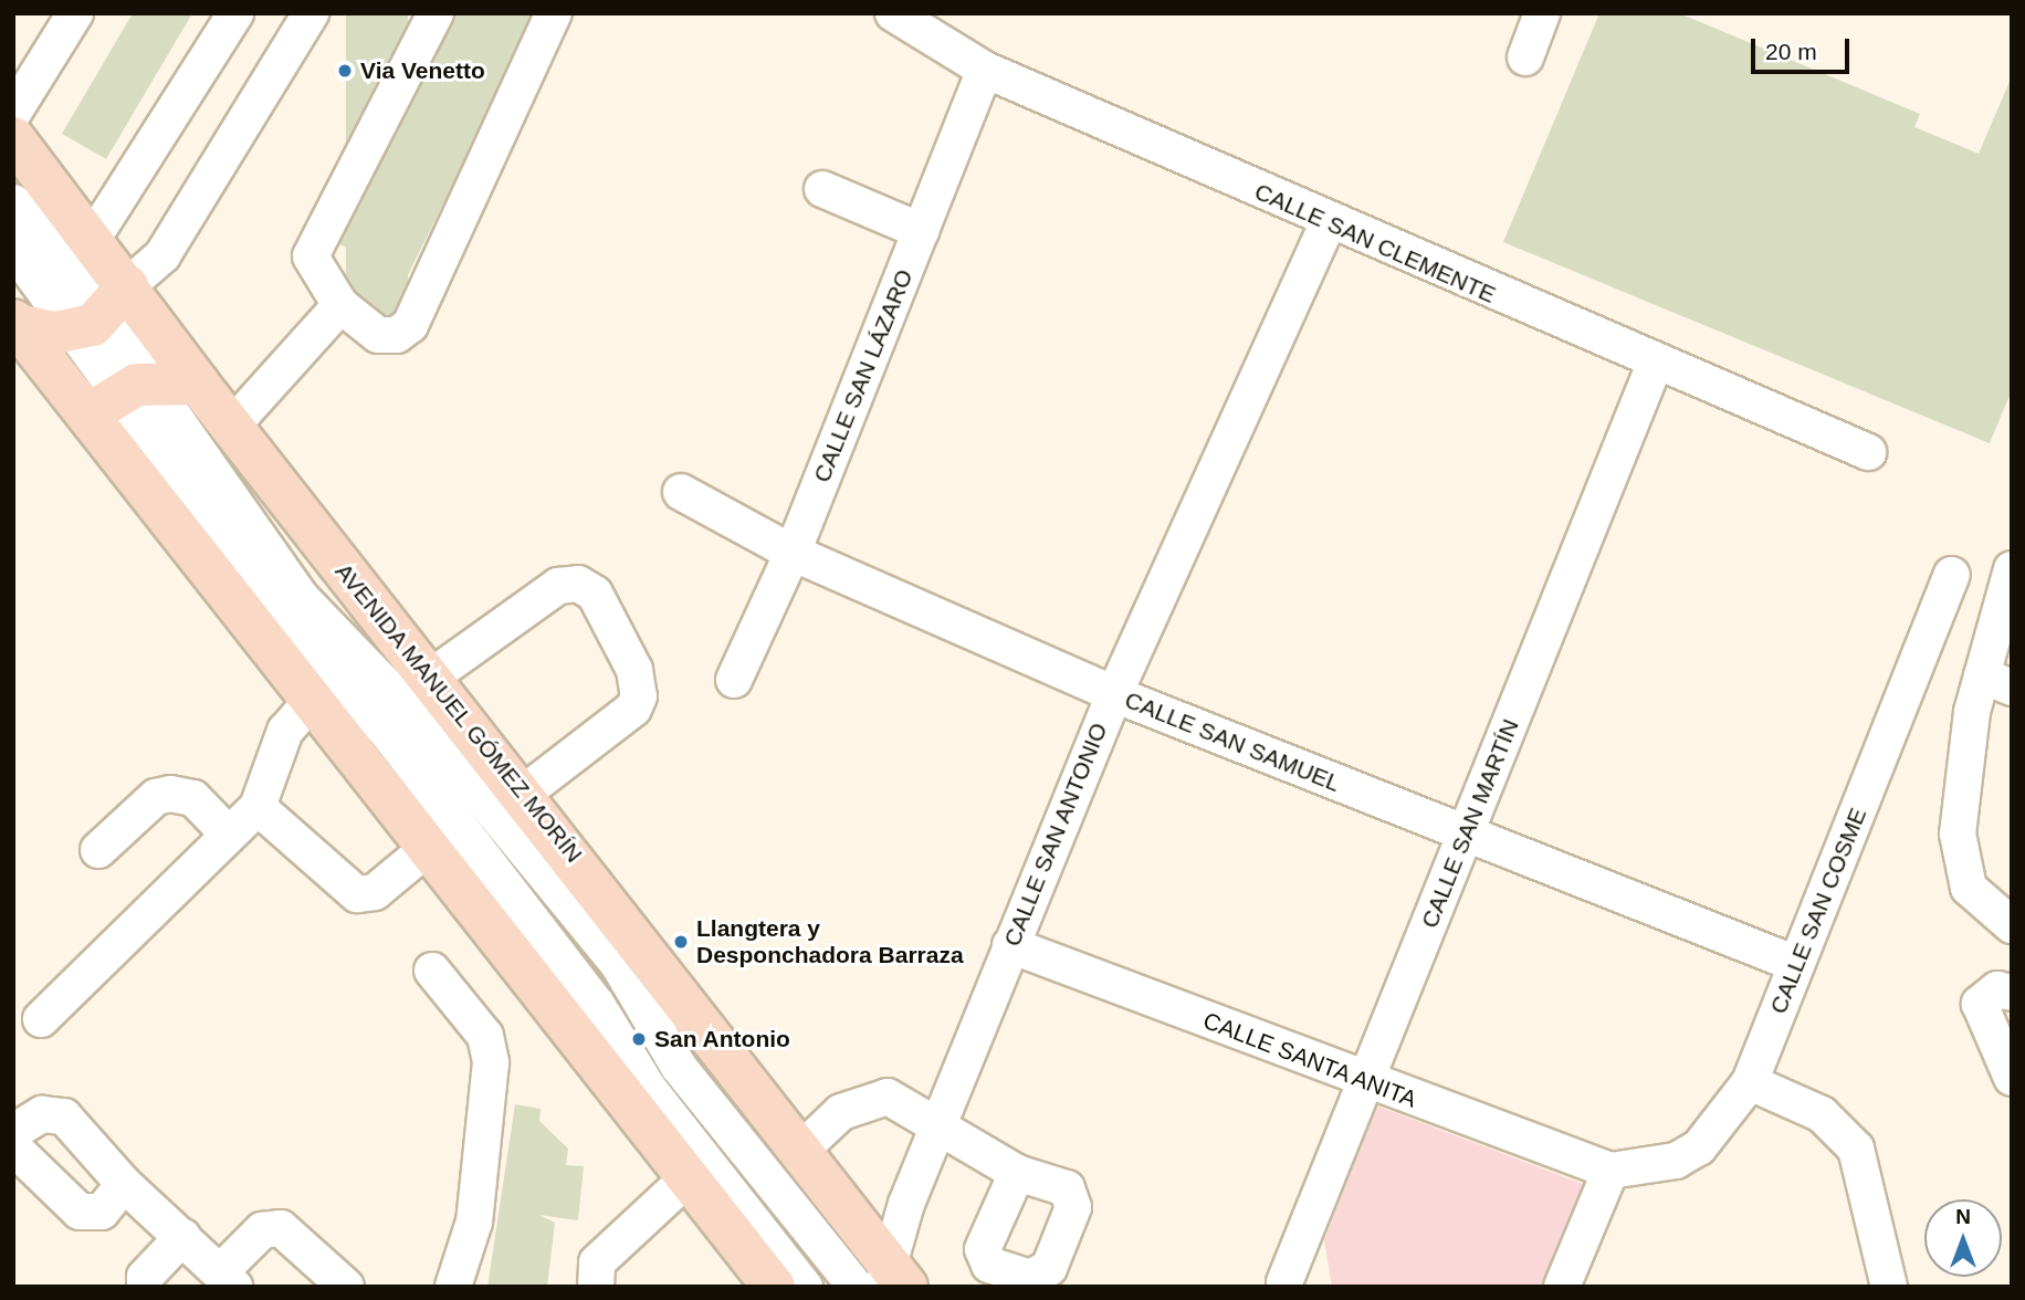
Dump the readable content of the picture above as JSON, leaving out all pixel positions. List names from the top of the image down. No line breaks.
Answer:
{"streets":{"main road":["AVENIDA MANUEL GÓMEZ MORÍN"],"street":["CALLE SAN CLEMENTE","CALLE SAN LÁZARO","CALLE SAN SAMUEL","CALLE SAN MARTÍN","CALLE SAN ANTONIO","CALLE SAN COSME","CALLE SANTA ANITA"]},"crossings":[["CALLE SAN CLEMENTE","CALLE SAN LÁZARO"],["CALLE SAN CLEMENTE","CALLE SAN MARTÍN"],["CALLE SAN CLEMENTE","CALLE SAN ANTONIO"],["CALLE SAN LÁZARO","CALLE SAN SAMUEL"],["AVENIDA MANUEL GÓMEZ MORÍN","CALLE SAN ANTONIO"],["CALLE SAN SAMUEL","CALLE SAN MARTÍN"],["CALLE SAN SAMUEL","CALLE SAN ANTONIO"],["CALLE SAN SAMUEL","CALLE SAN COSME"],["CALLE SAN MARTÍN","CALLE SANTA ANITA"],["CALLE SAN ANTONIO","CALLE SANTA ANITA"],["CALLE SAN COSME","CALLE SANTA ANITA"]],"places":["Via Venetto","Llangtera y Desponchadora Barraza","San Antonio"],"scale_bar":"20 m","north":"top"}
